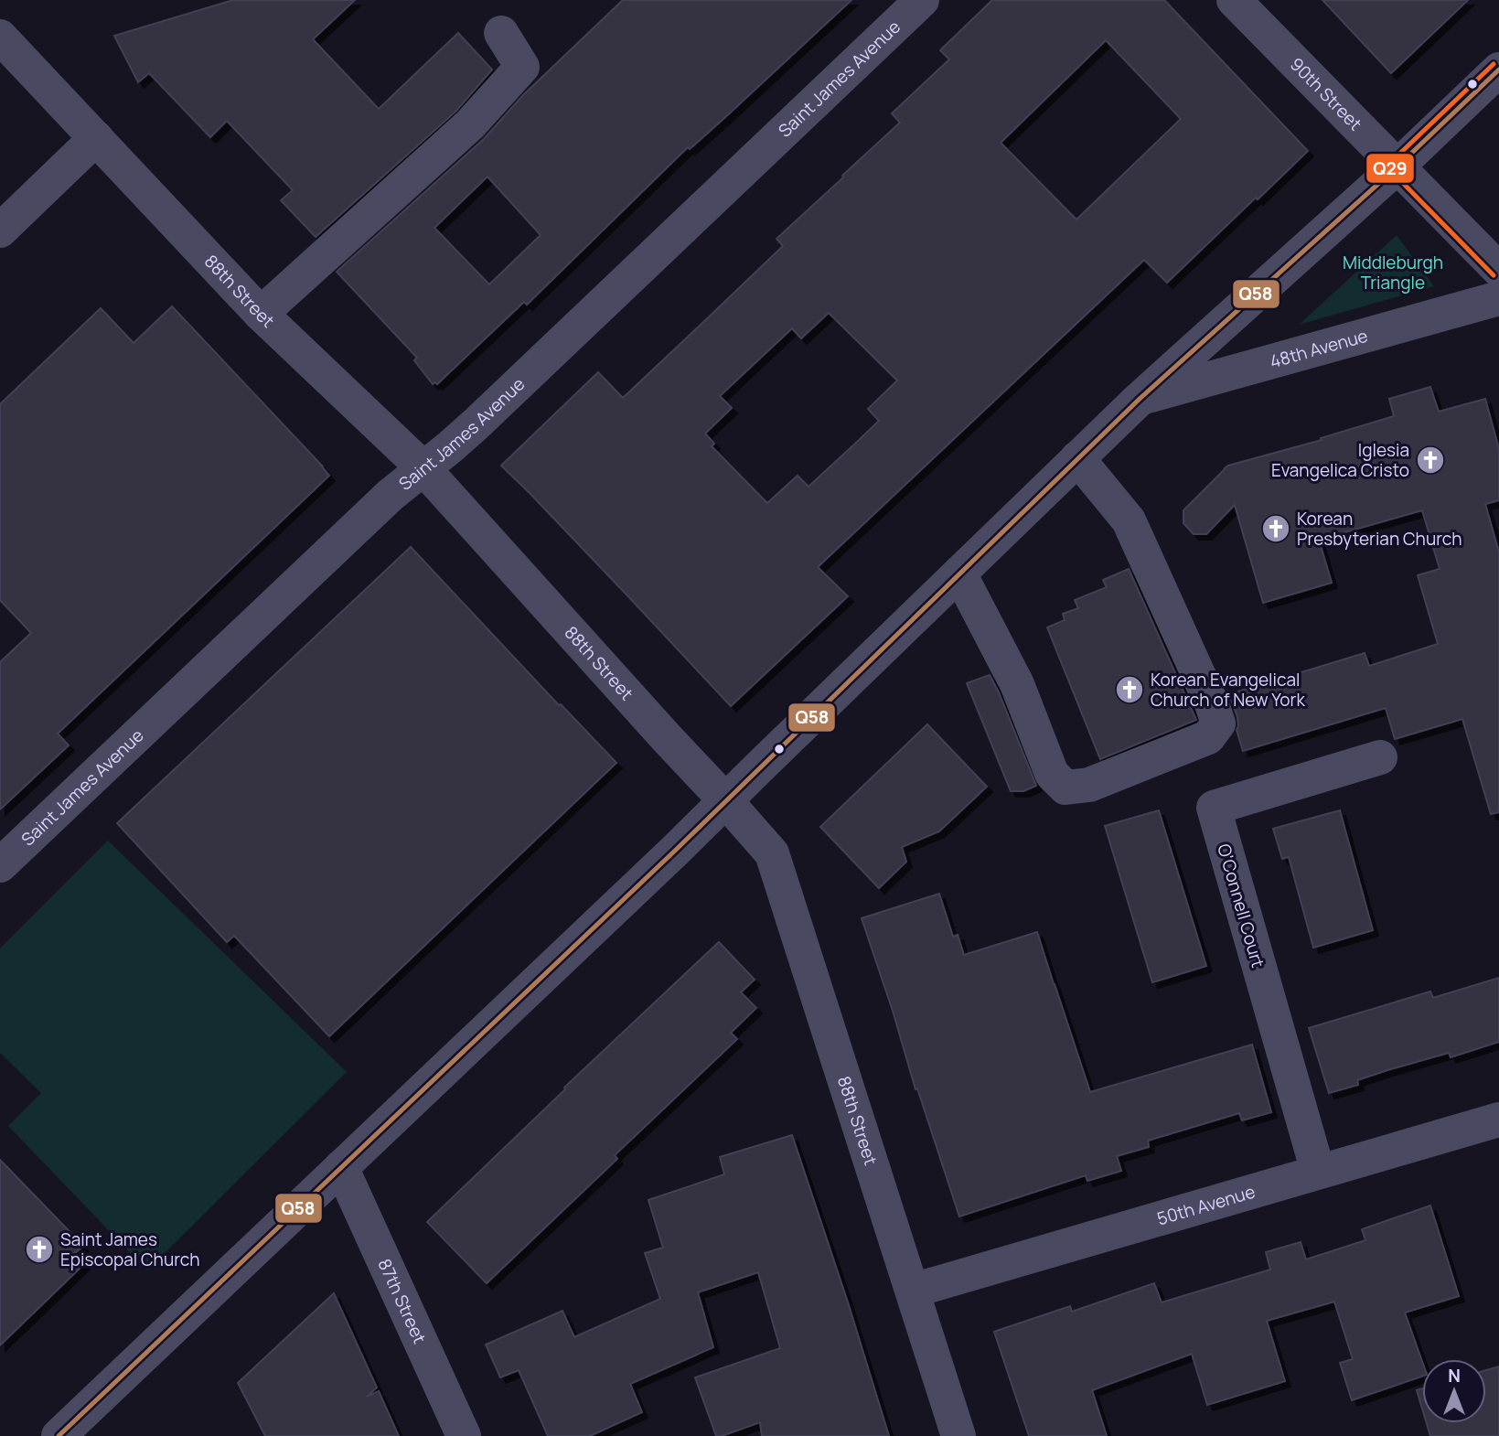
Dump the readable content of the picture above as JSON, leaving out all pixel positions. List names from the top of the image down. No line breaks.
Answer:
{"streets":{"street":["Saint James Avenue","90th Street","88th Street","48th Avenue","O'Connell Court","50th Avenue","87th Street"]},"crossings":[["Saint James Avenue","88th Street"],["88th Street","50th Avenue"],["O'Connell Court","50th Avenue"]],"parks":["Middleburgh Triangle"],"places":{"church":["Iglesia Evangelica Cristo","Korean Presbyterian Church","Korean Evangelical Church of New York","Saint James Episcopal Church"]},"lines":["transit line Q29","transit line Q58"],"north":"top"}
